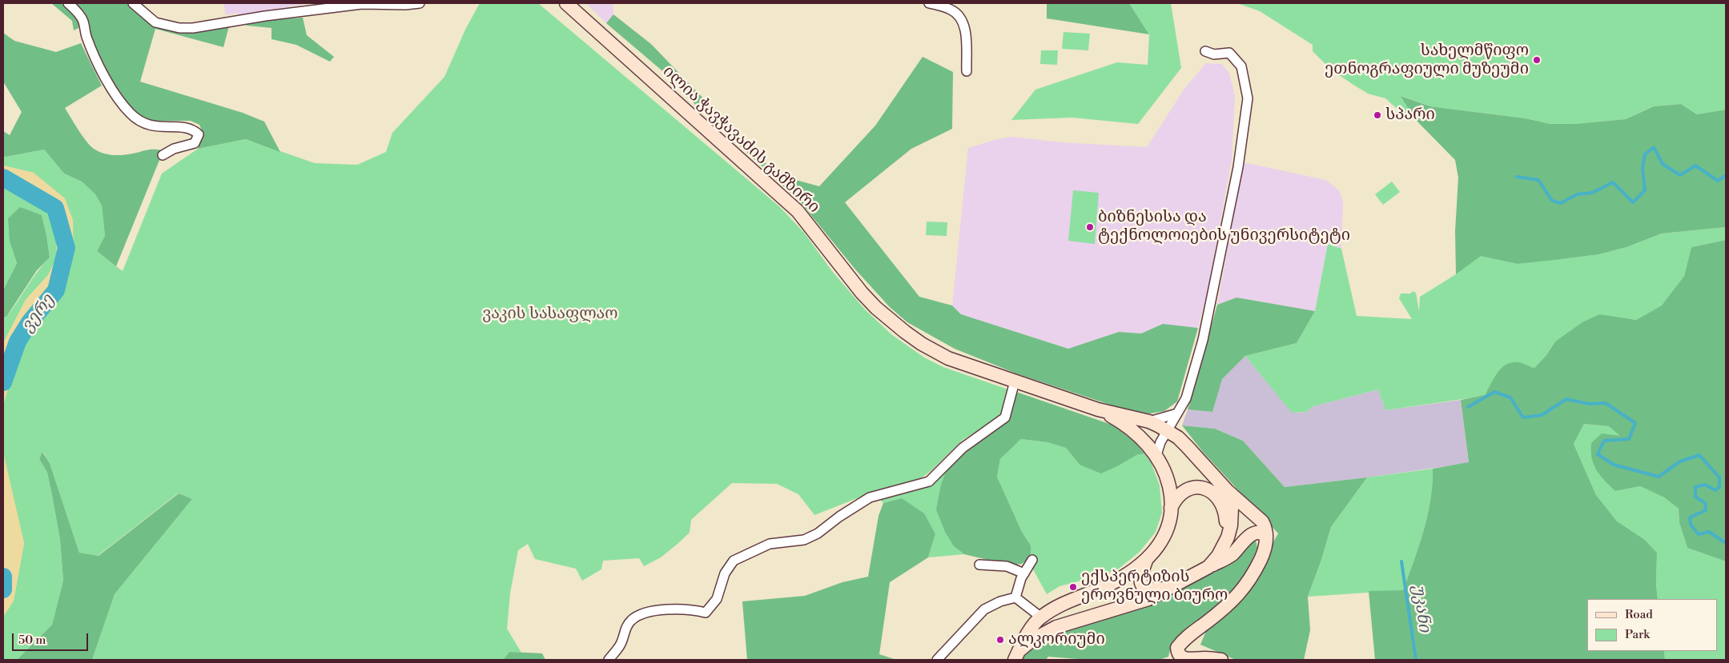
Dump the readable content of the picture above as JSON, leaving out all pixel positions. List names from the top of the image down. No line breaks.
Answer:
{"streets":{"main road":["ილია ჭავჭავაძის გამზირი"]},"water":["ვერე","უკანი"],"parks":["ვაკის სასაფლაო"],"places":["სახელმწიფო ეთნოგრაფიული მუზეუმი","სპარი","ბიზნესისა და ტექნოლოიების უნივერსიტეტი","ექსპერტიზის ეროვნული ბიურო","ალკორიუმი"],"legend":["Road","Park"],"scale_bar":"50 m"}
